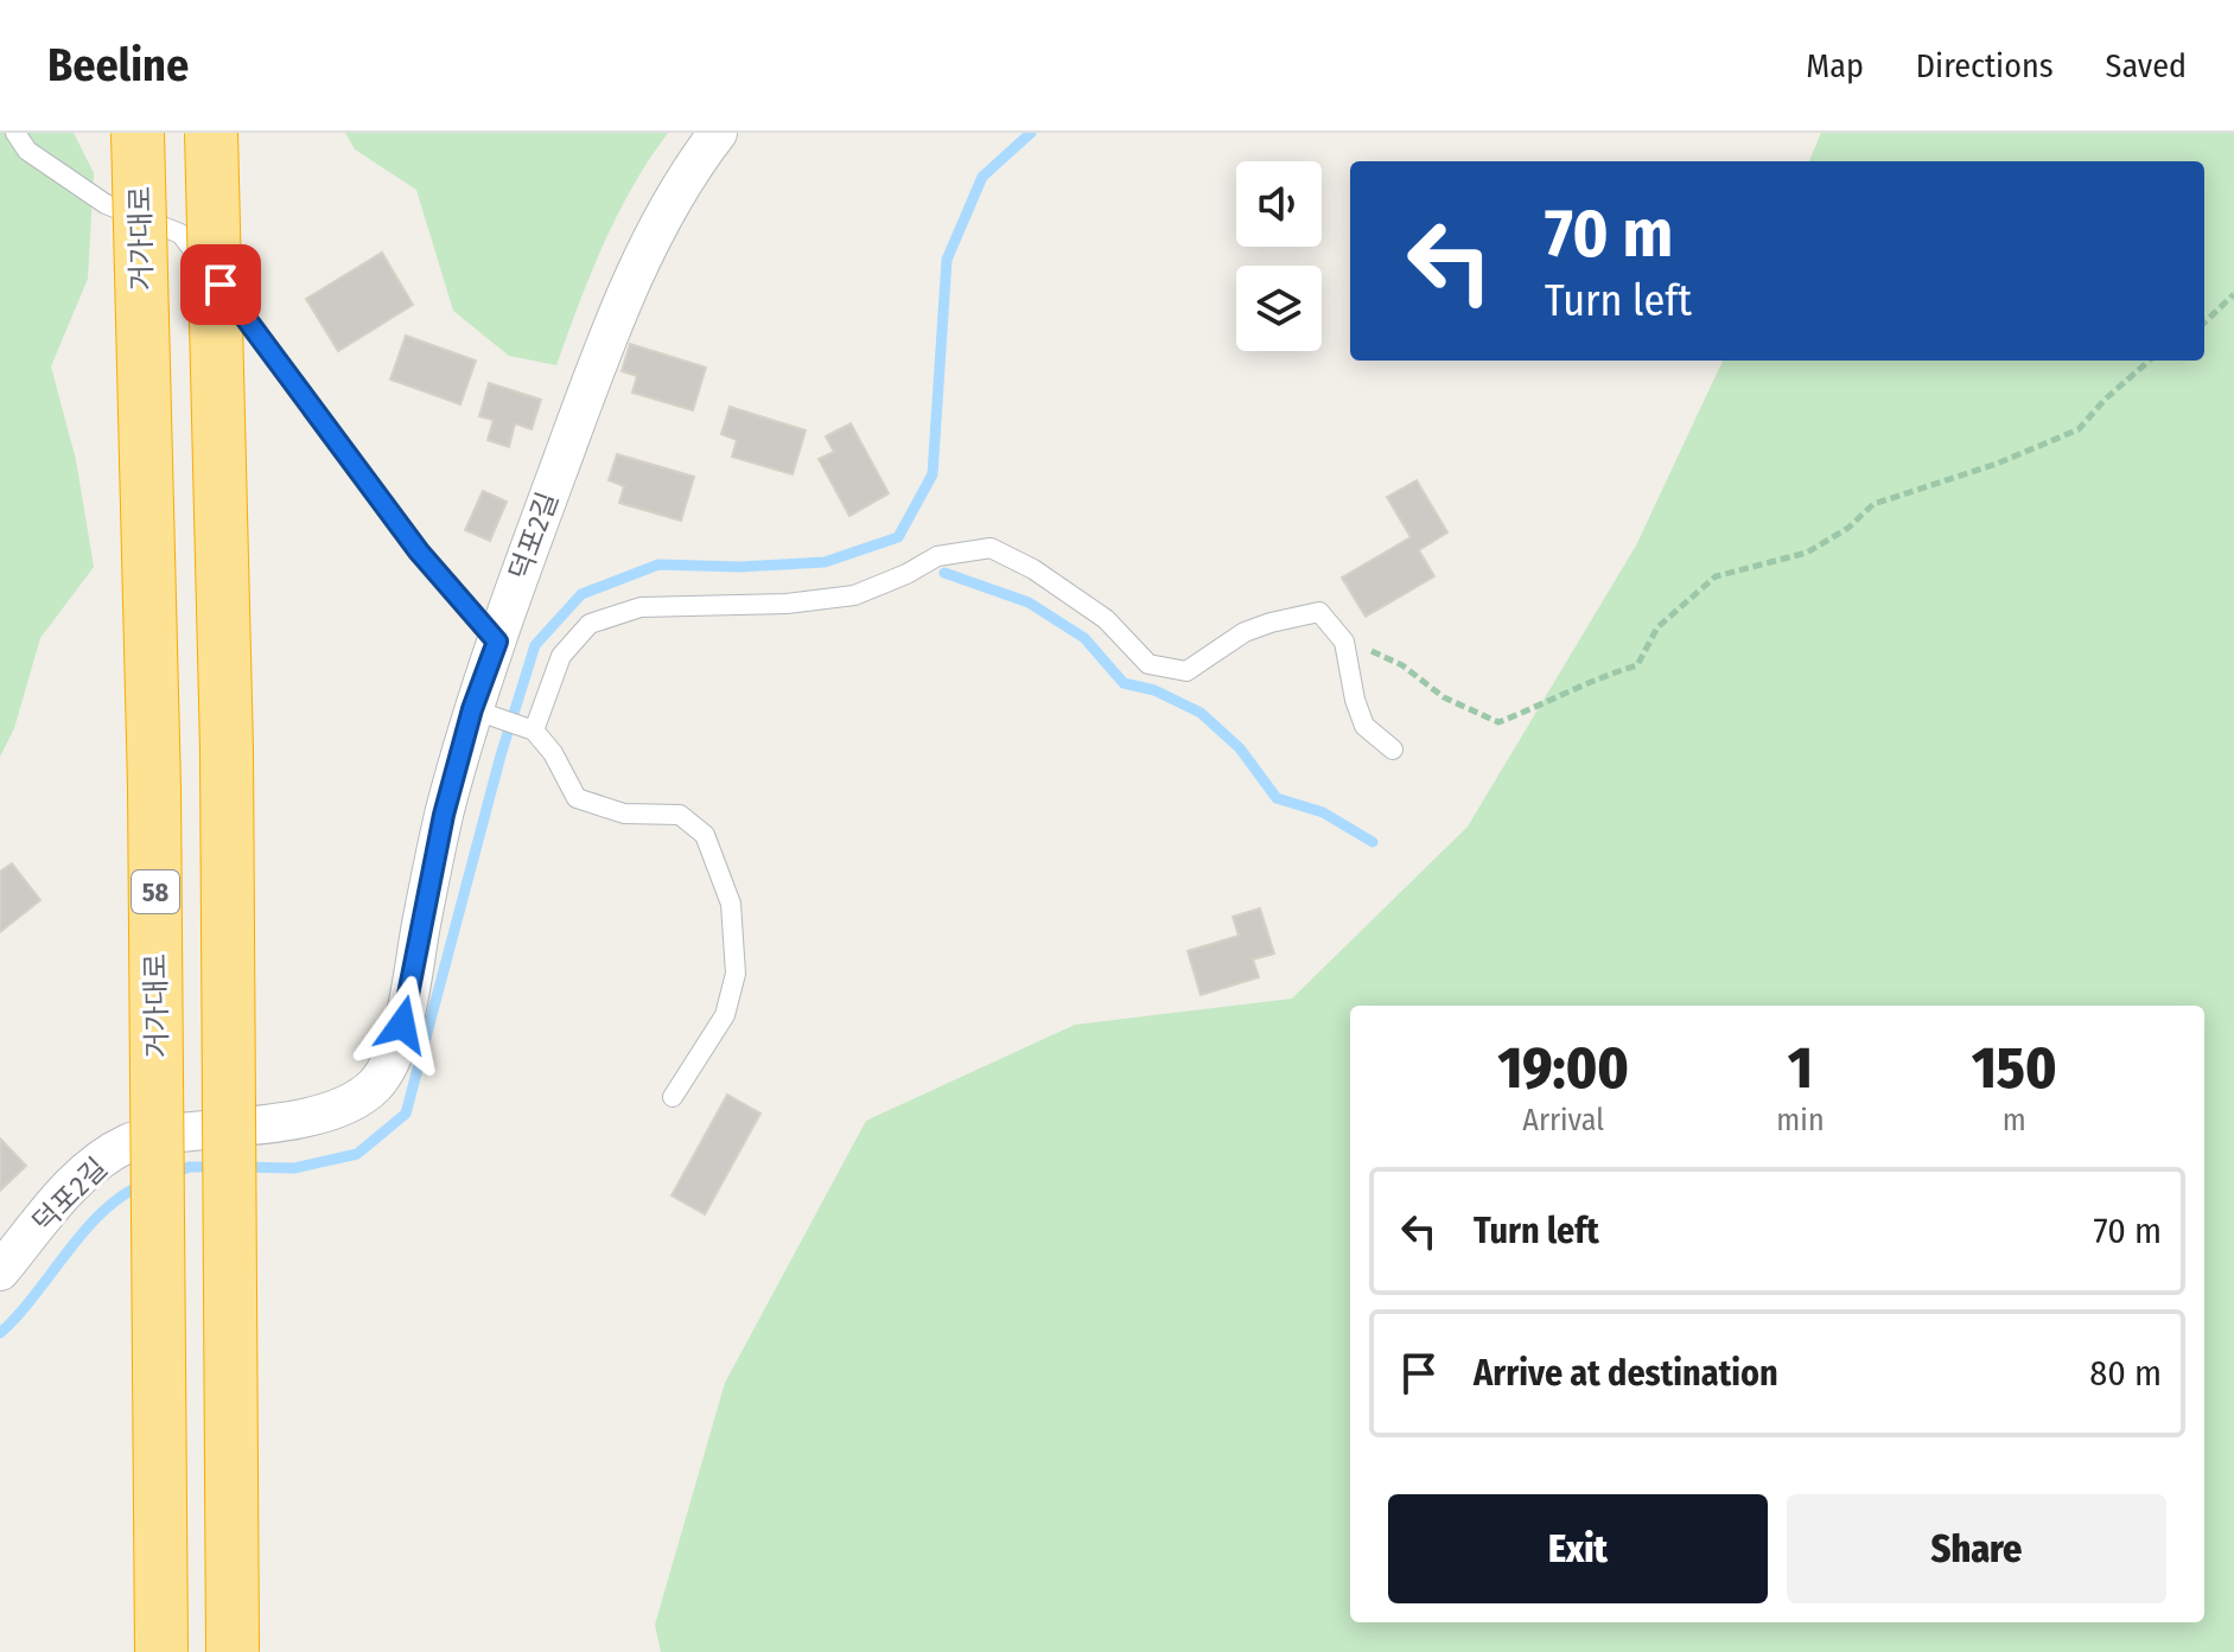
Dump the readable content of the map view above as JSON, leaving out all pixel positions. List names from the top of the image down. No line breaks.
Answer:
{"streets":{"highway":["거가대로","58"],"street":["덕포2길"]},"page":{"header":"Beeline","nav":["Map","Directions","Saved"],"turn":["70 m","Turn left"],"eta":["19:00","Arrival","1","min","150","m"],"list":[{"name":"Turn left","value":"70 m"},{"name":"Arrive at destination","value":"80 m"}],"buttons":["Exit","Share"]}}
